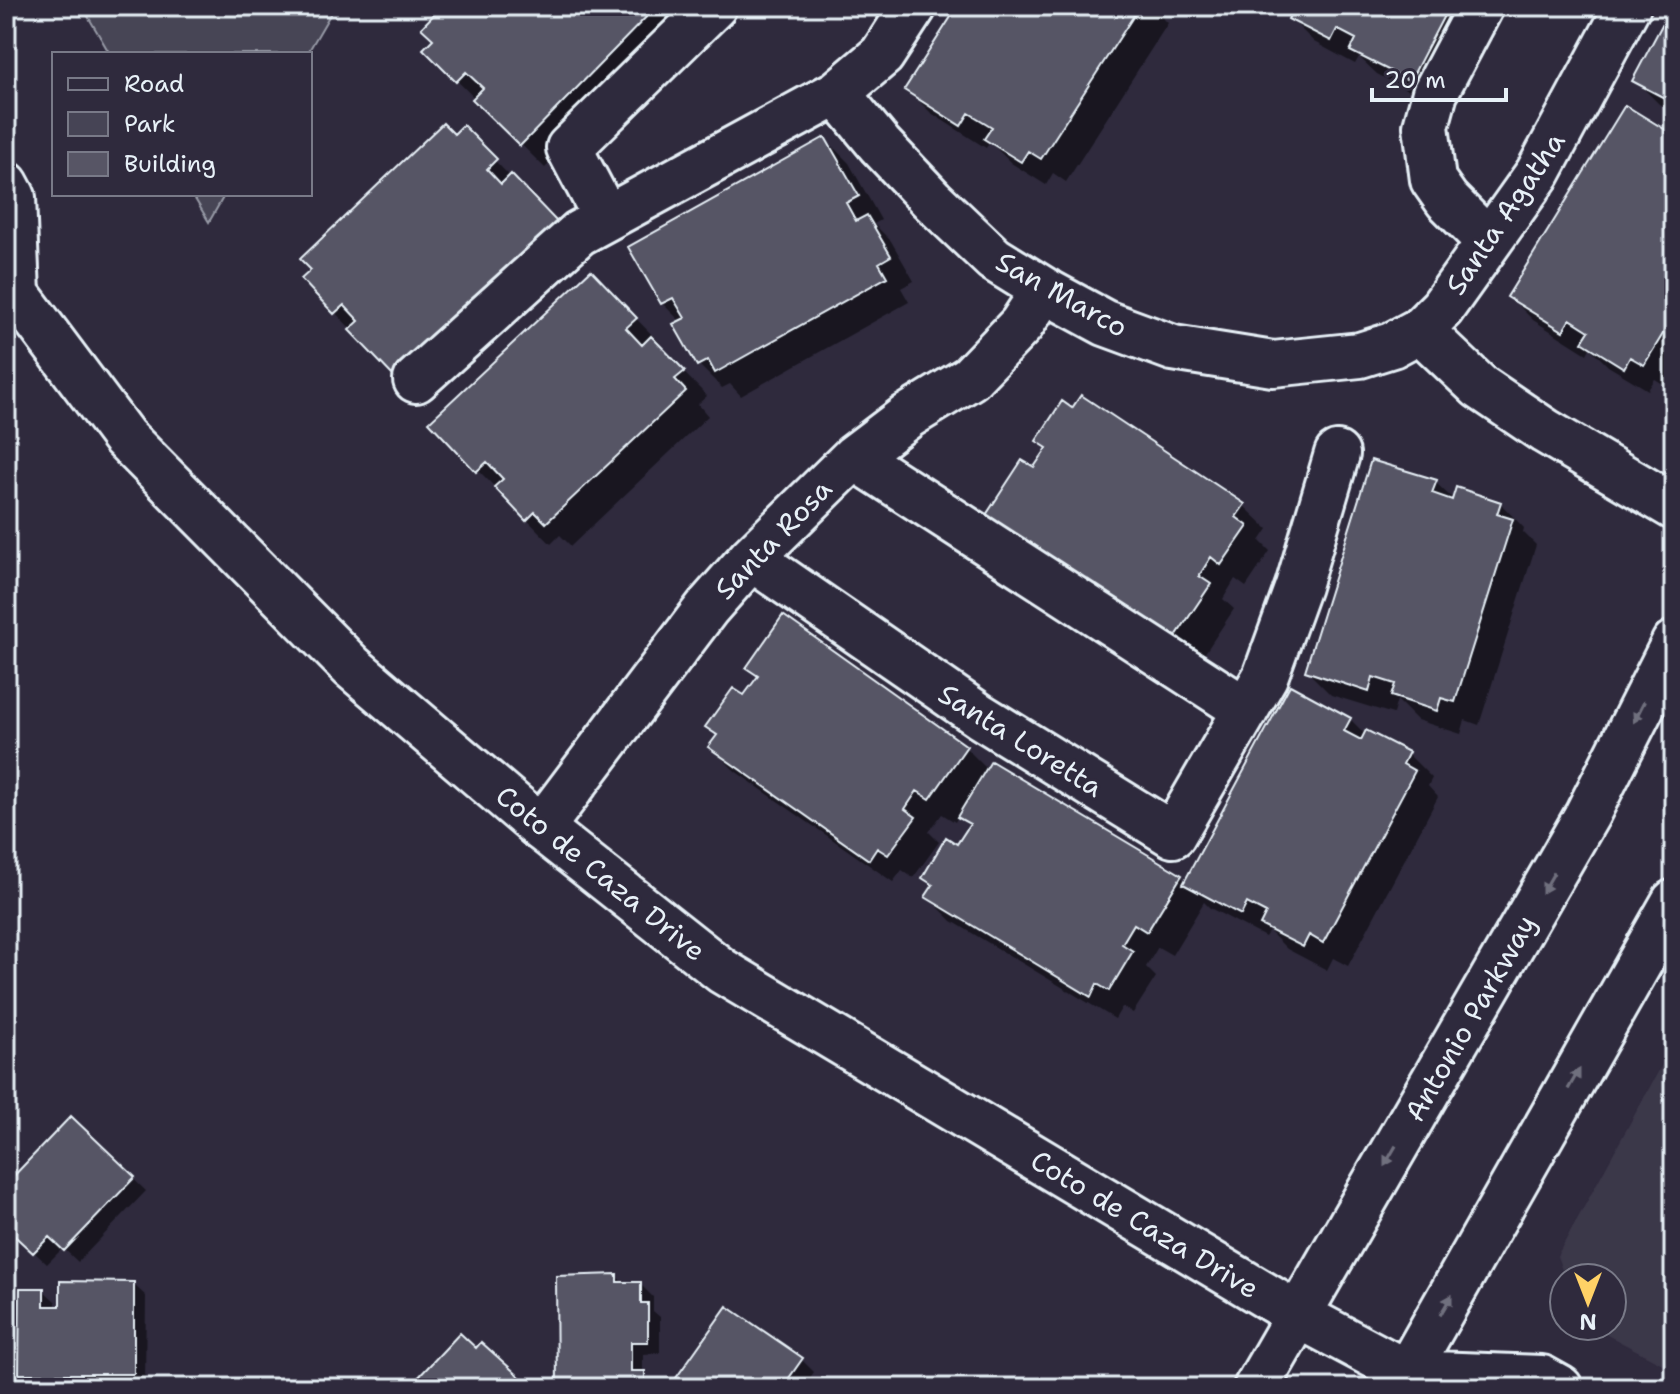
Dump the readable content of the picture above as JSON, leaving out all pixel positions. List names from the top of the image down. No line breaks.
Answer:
{"streets":{"street":["Santa Agatha","San Marco","Santa Rosa","Santa Loretta","Coto de Caza Drive","Antonio Parkway"]},"crossings":[["Santa Agatha","San Marco"],["San Marco","Santa Rosa"],["Santa Rosa","Santa Loretta"],["Santa Rosa","Coto de Caza Drive"],["Coto de Caza Drive","Antonio Parkway"]],"legend":["Road","Park","Building"],"scale_bar":"20 m","north":"bottom"}
